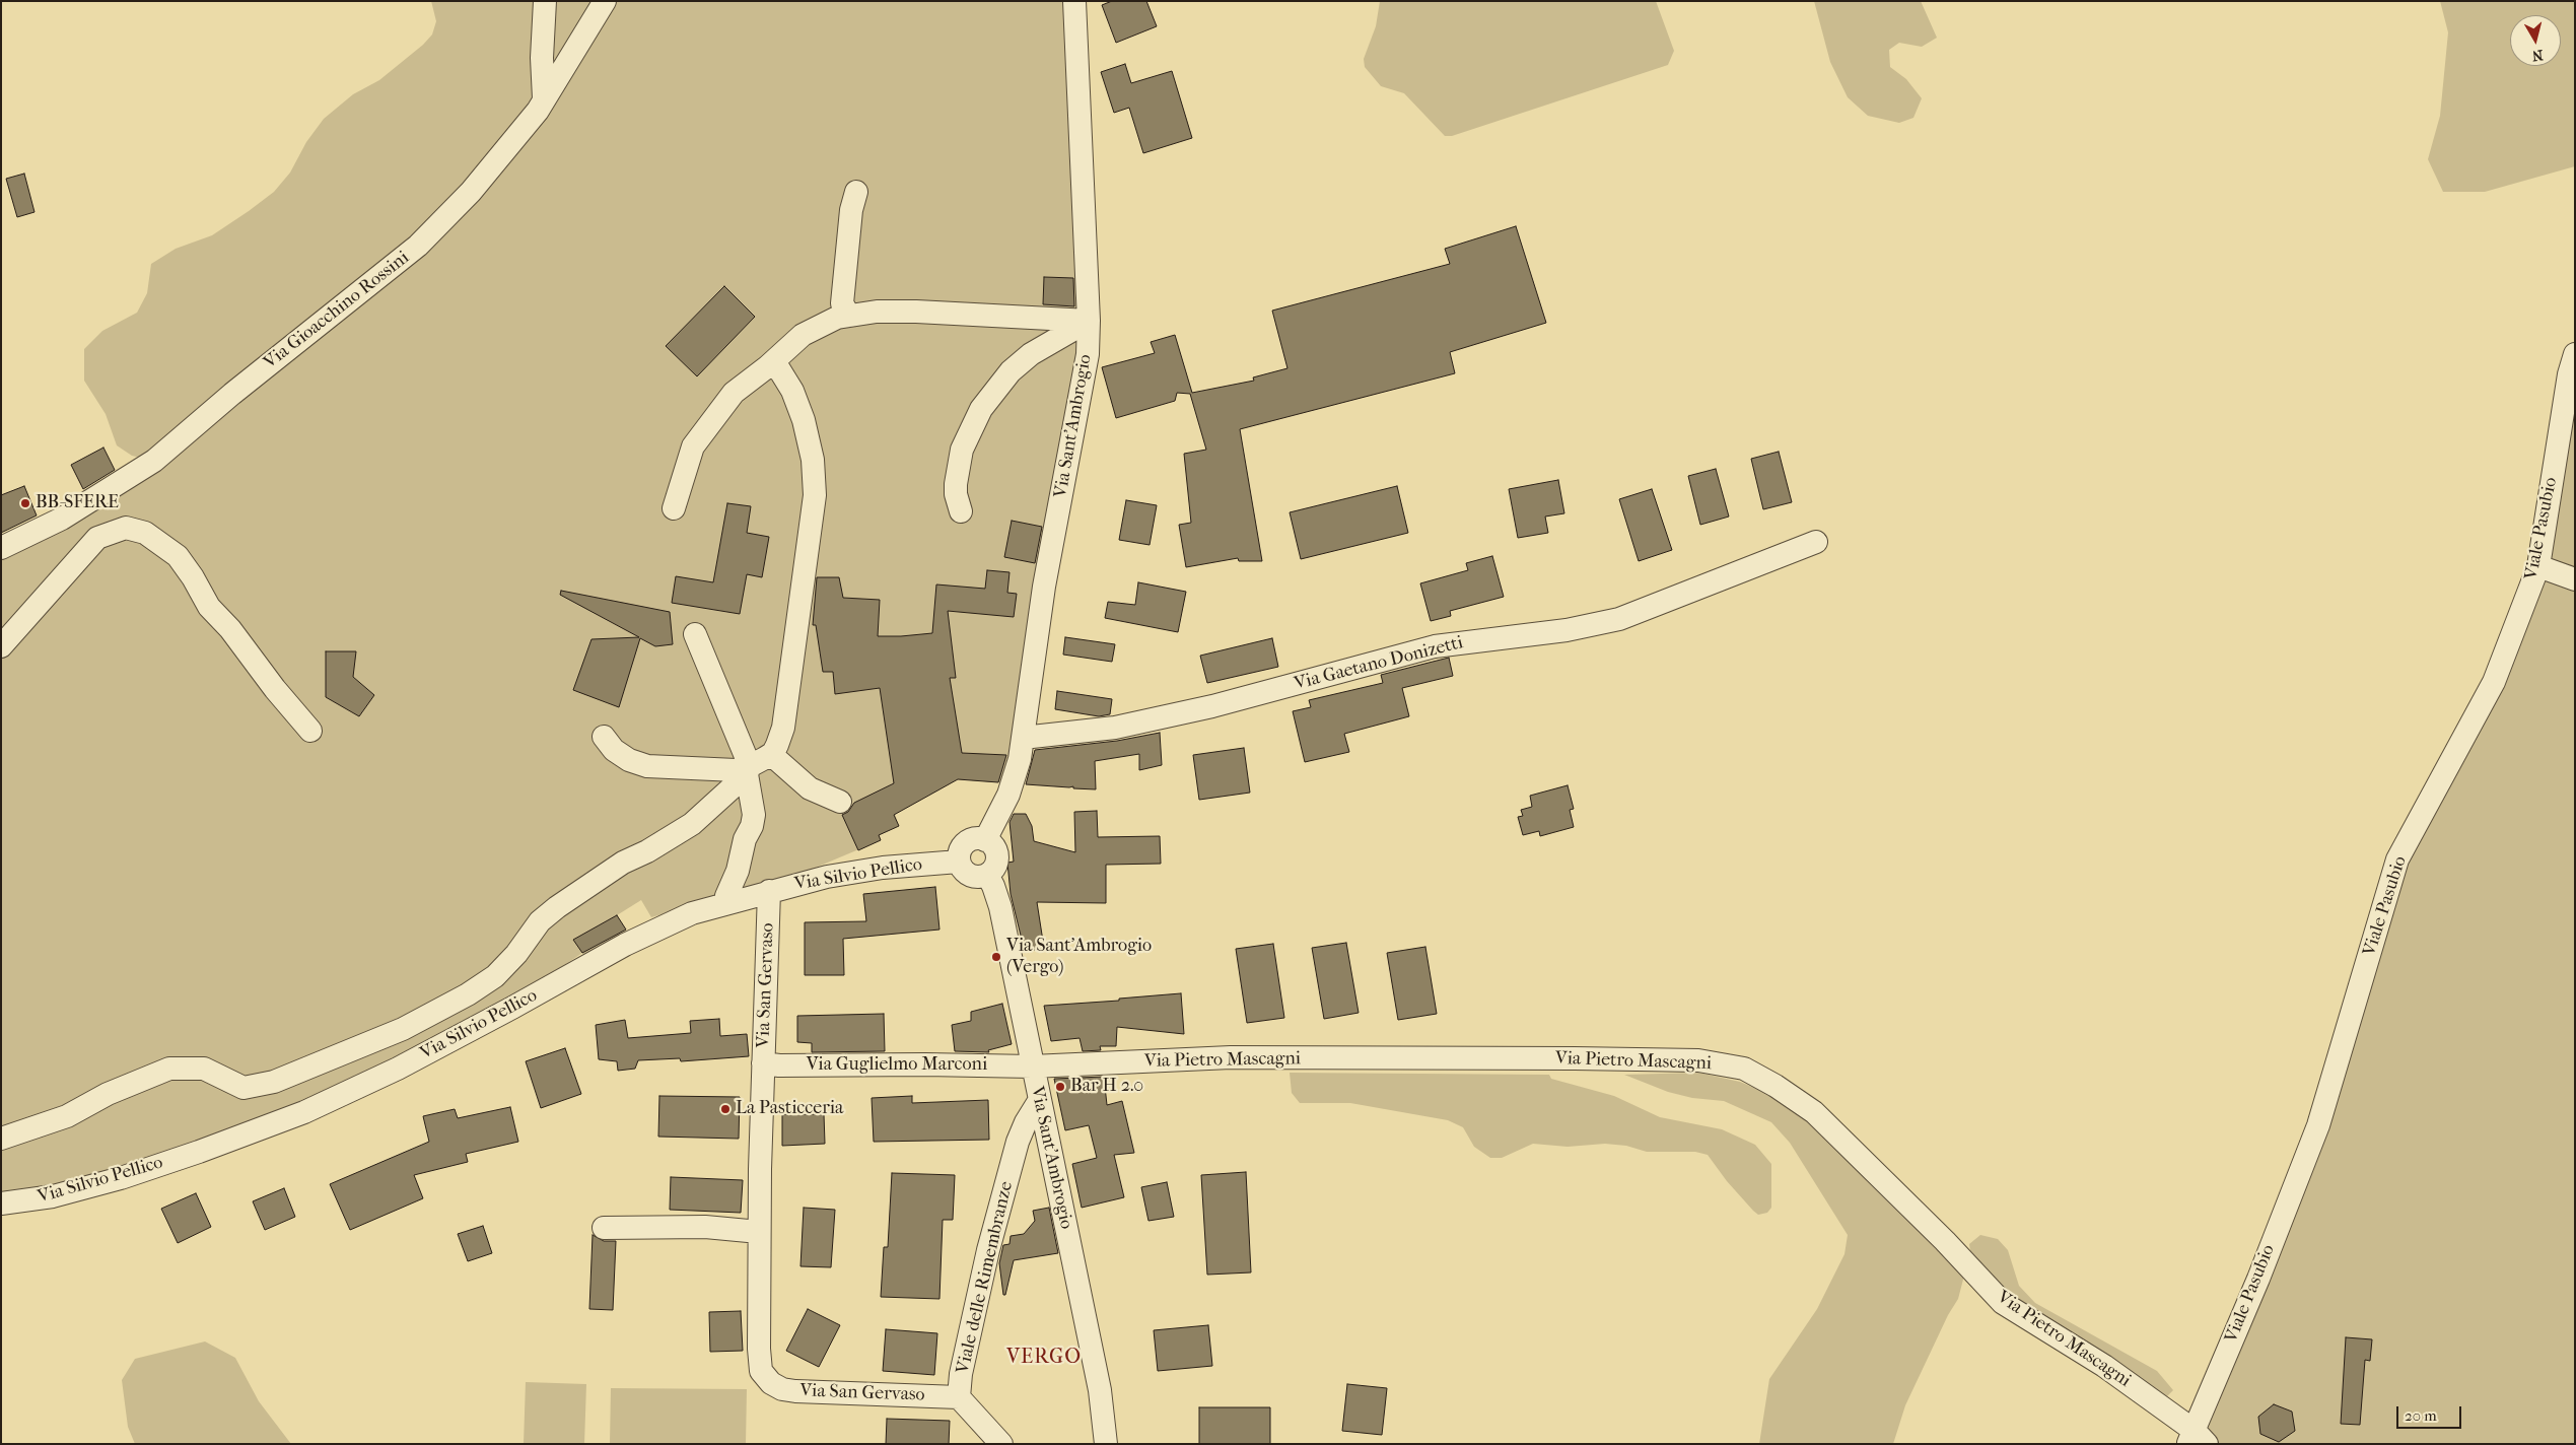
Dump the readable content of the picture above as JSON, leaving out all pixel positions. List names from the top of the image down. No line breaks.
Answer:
{"streets":{"street":["Via Gioacchino Rossini","Via Sant'Ambrogio","Viale Pasubio","Via Gaetano Donizetti","Via Silvio Pellico","Via San Gervaso","Via Pietro Mascagni","Via Guglielmo Marconi","Viale delle Rimembranze"]},"crossings":[["Via Sant'Ambrogio","Via Gaetano Donizetti"],["Via Sant'Ambrogio","Via Silvio Pellico"],["Via Sant'Ambrogio","Via Pietro Mascagni"],["Via Sant'Ambrogio","Via Guglielmo Marconi"],["Via Sant'Ambrogio","Viale delle Rimembranze"],["Viale Pasubio","Via Pietro Mascagni"],["Via Silvio Pellico","Via San Gervaso"],["Via San Gervaso","Via Guglielmo Marconi"],["Via San Gervaso","Viale delle Rimembranze"],["Via Pietro Mascagni","Via Guglielmo Marconi"]],"districts":["VERGO"],"places":["BB-SFERE","Via Sant'Ambrogio (Vergo)","Bar H 2.0","La Pasticceria"],"scale_bar":"20 m","north":"bottom"}
